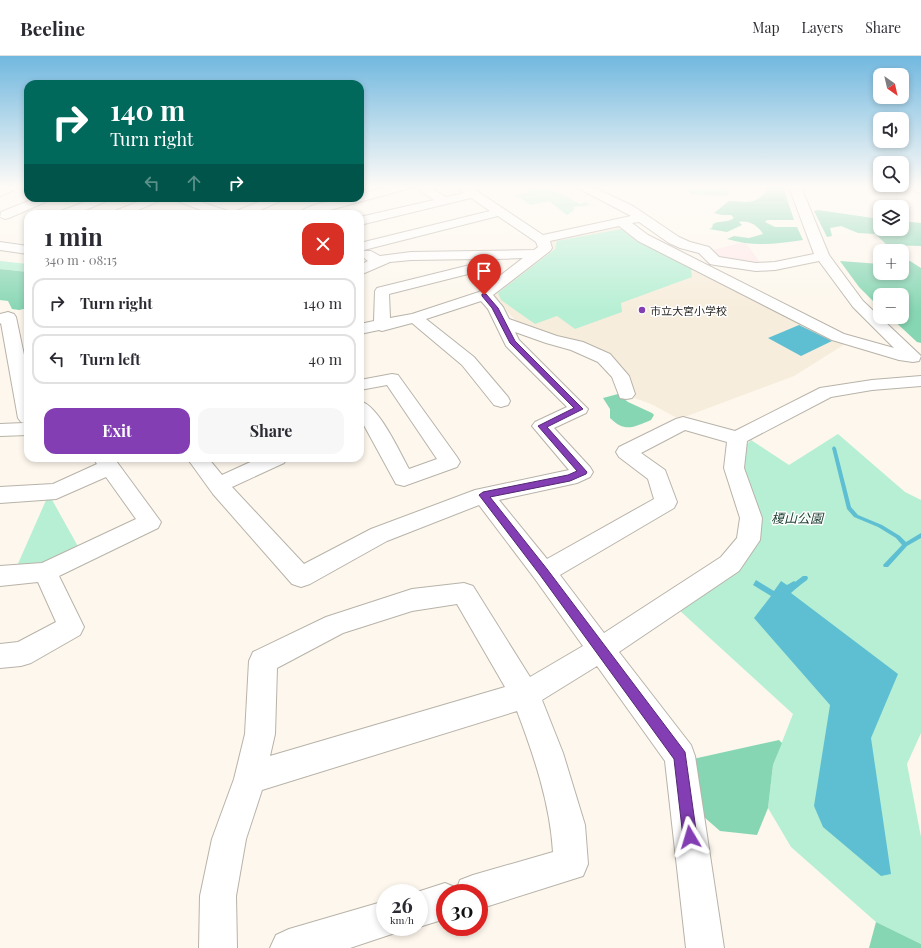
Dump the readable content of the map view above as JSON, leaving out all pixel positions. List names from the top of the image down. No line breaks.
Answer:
{"parks":["榎山公園"],"places":["市立大宮小学校"],"north":"bottom right","page":{"header":"Beeline","nav":["Map","Layers","Share"],"map_buttons":["+","−"],"turn":["140 m","Turn right"],"heading":["1 min","340 m · 08:15"],"list":[{"name":"Turn right","value":"140 m"},{"name":"Turn left","value":"40 m"}],"buttons":["Exit","Share"],"speed":"26 km/h","limit":"30"}}
